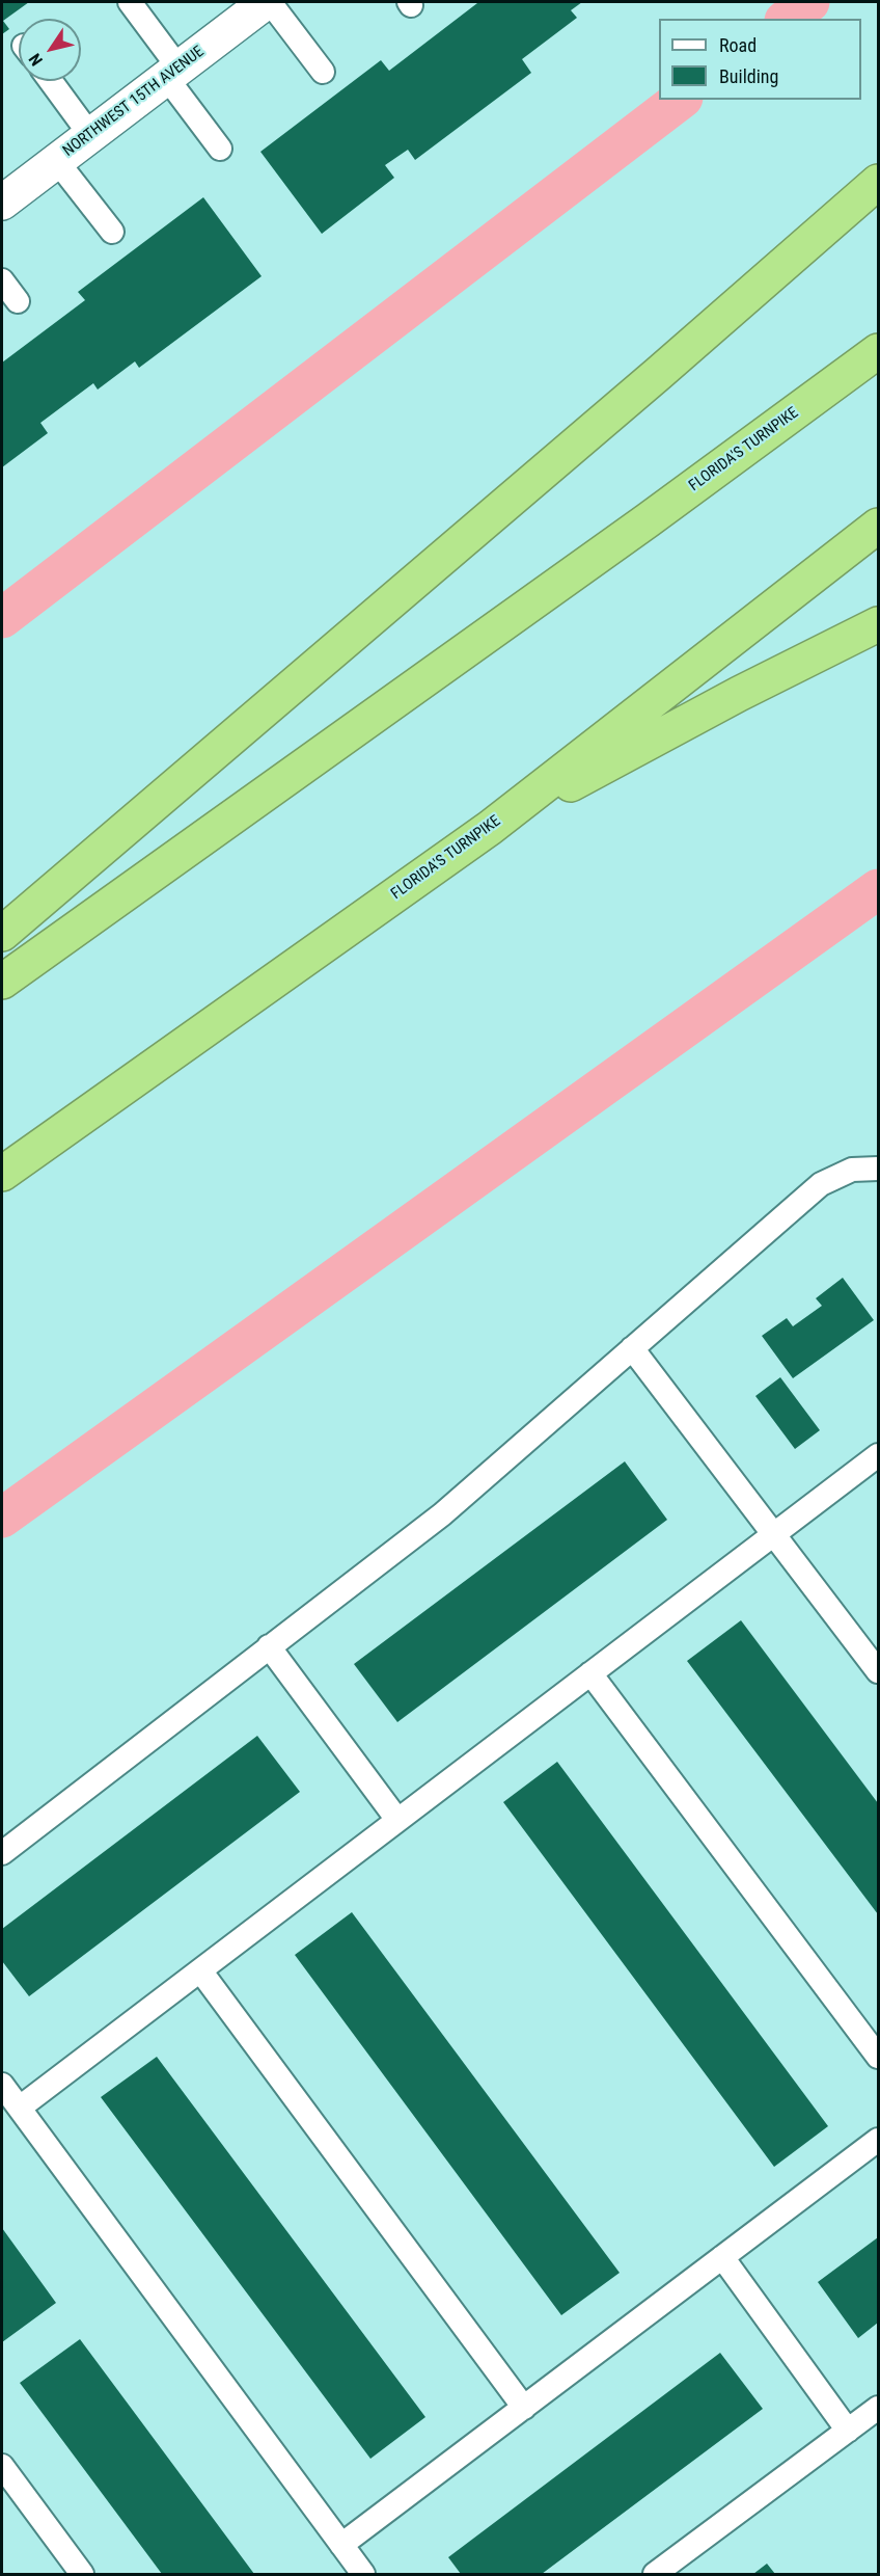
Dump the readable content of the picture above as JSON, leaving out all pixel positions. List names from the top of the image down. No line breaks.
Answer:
{"streets":{"highway":["FLORIDA'S TURNPIKE"],"street":["NORTHWEST 15TH AVENUE"]},"legend":["Road","Building"],"north":"bottom left"}
